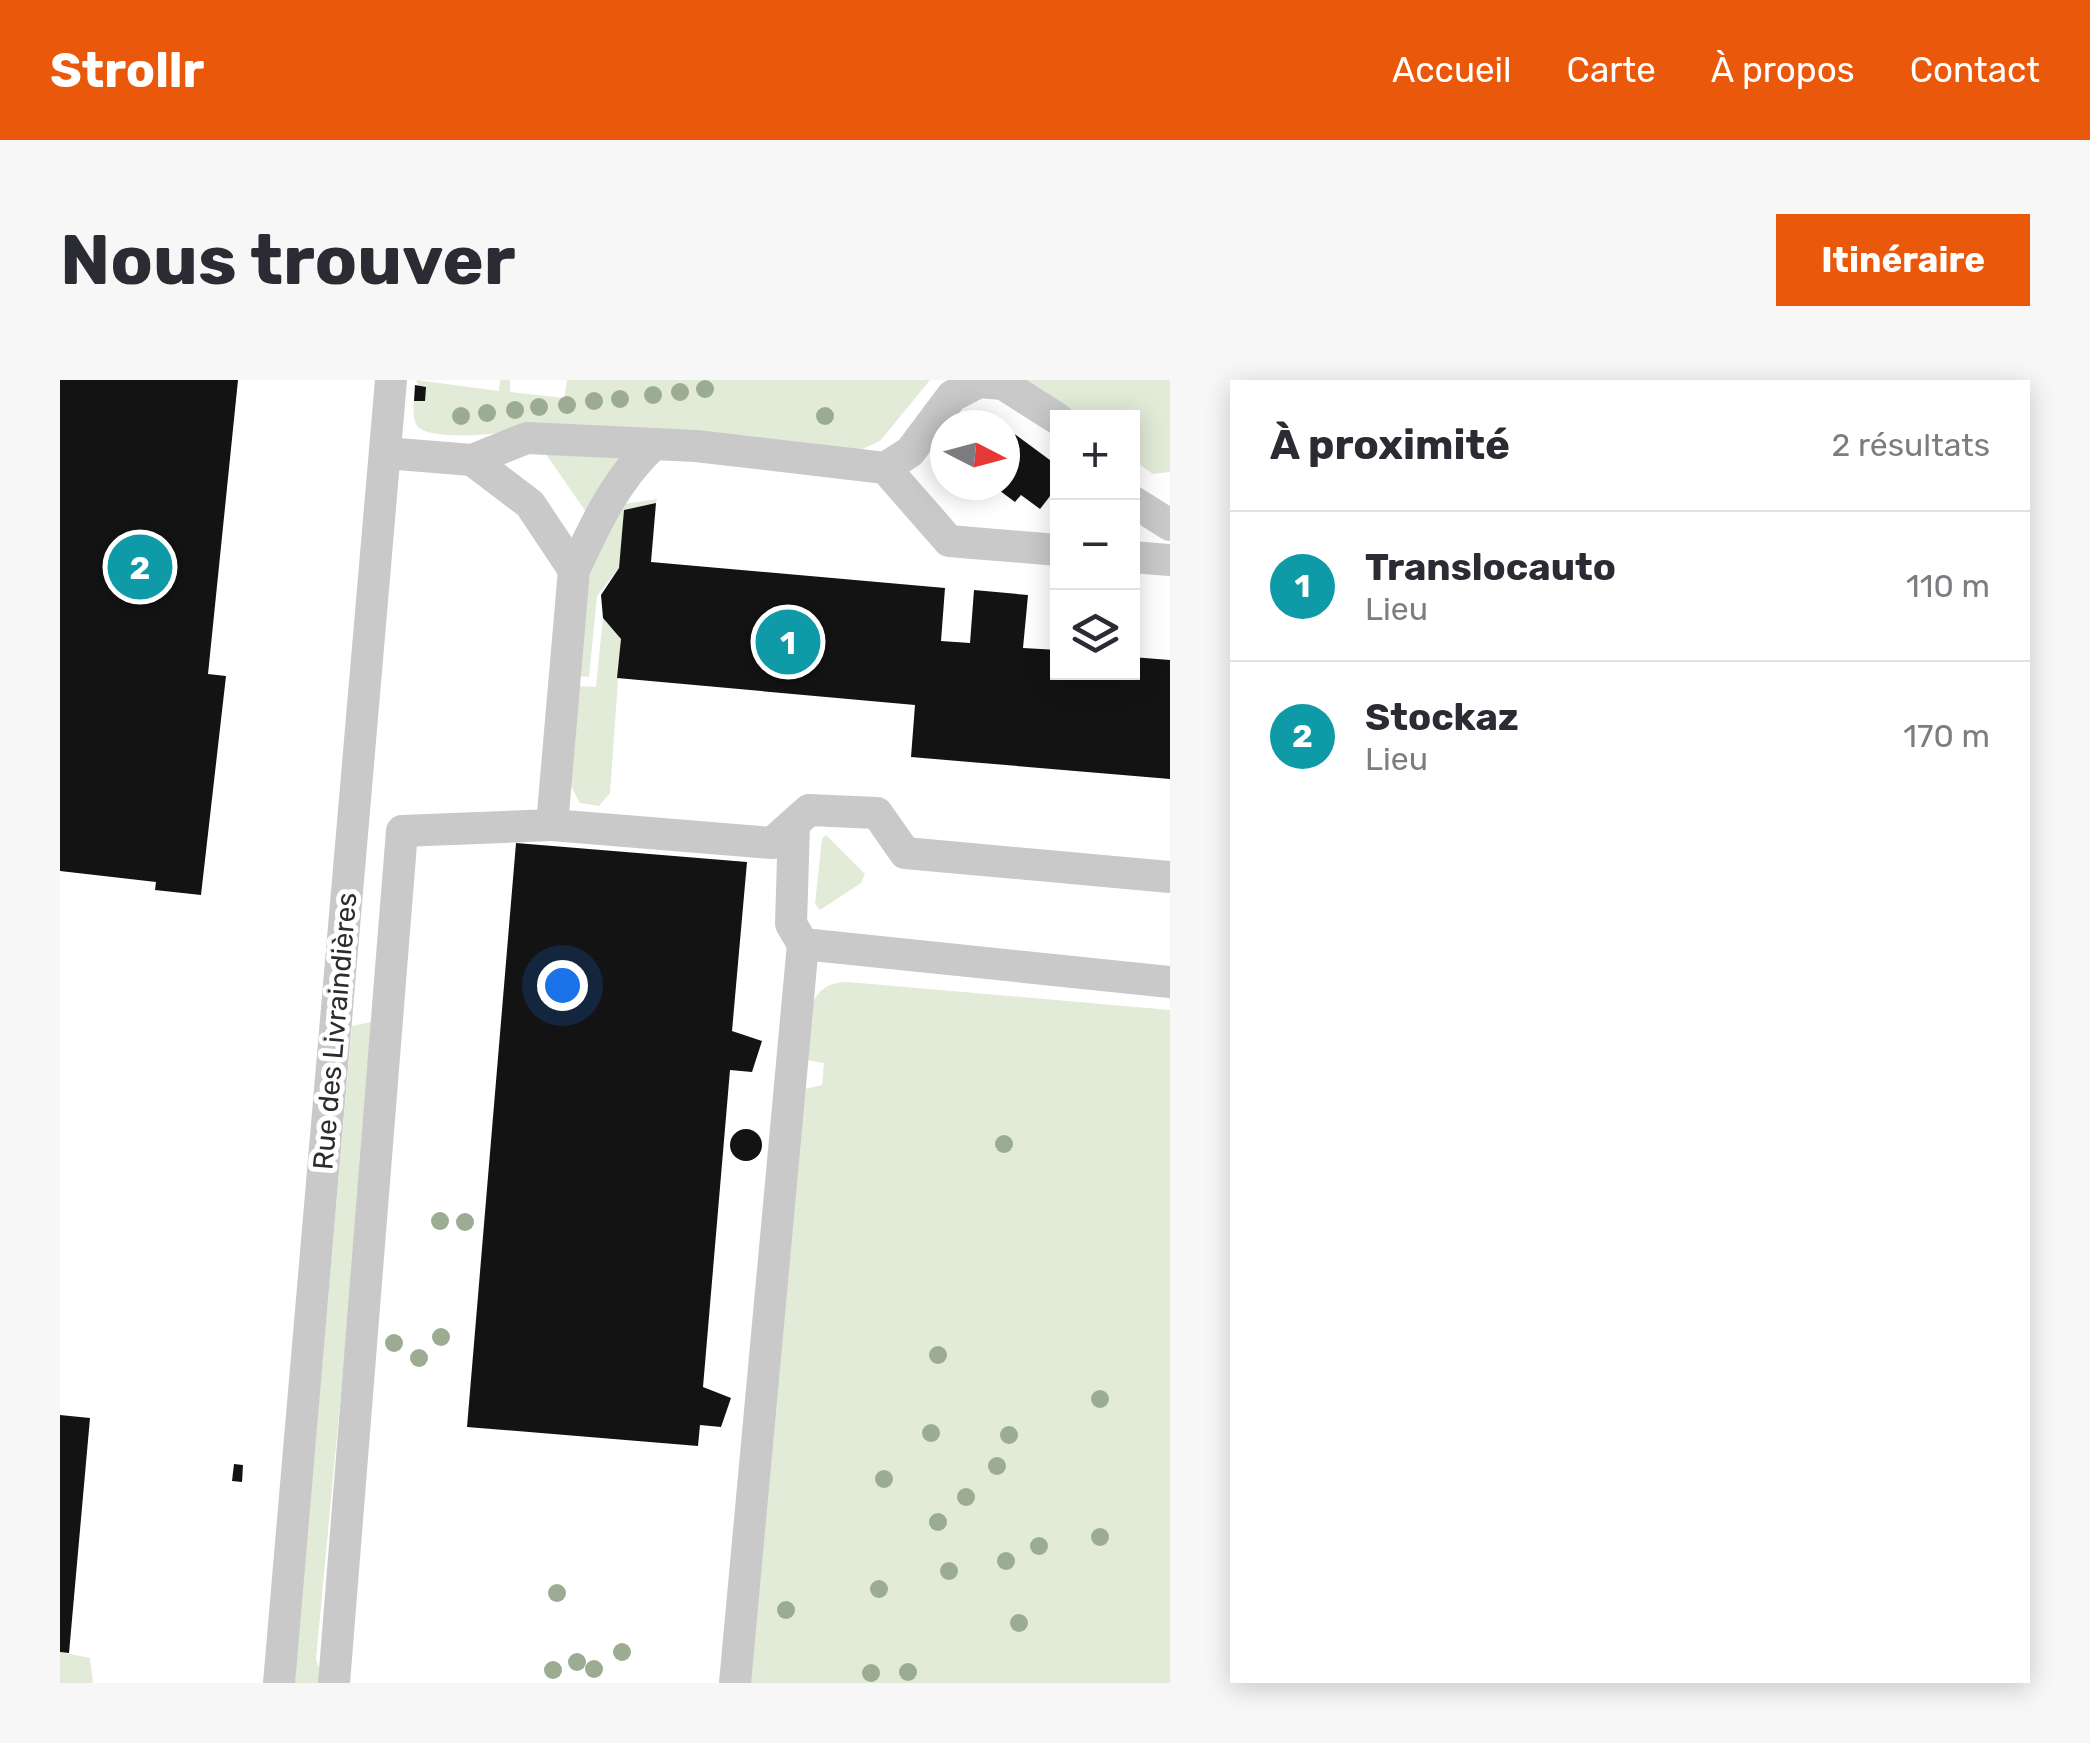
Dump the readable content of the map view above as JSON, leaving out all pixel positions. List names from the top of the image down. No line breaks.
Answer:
{"streets":{"street":["Rue des Livraindières"]},"north":"right","page":{"header":"Strollr","nav":["Accueil","Carte","À propos","Contact"],"buttons":"Itinéraire","title":"Nous trouver","heading":["À proximité","2 résultats"],"map_buttons":["+","−"],"list":[{"mark":"1","name":"Translocauto","note":"Lieu","value":"110 m"},{"mark":"2","name":"Stockaz","note":"Lieu","value":"170 m"}],"pins":["2","1"]}}
